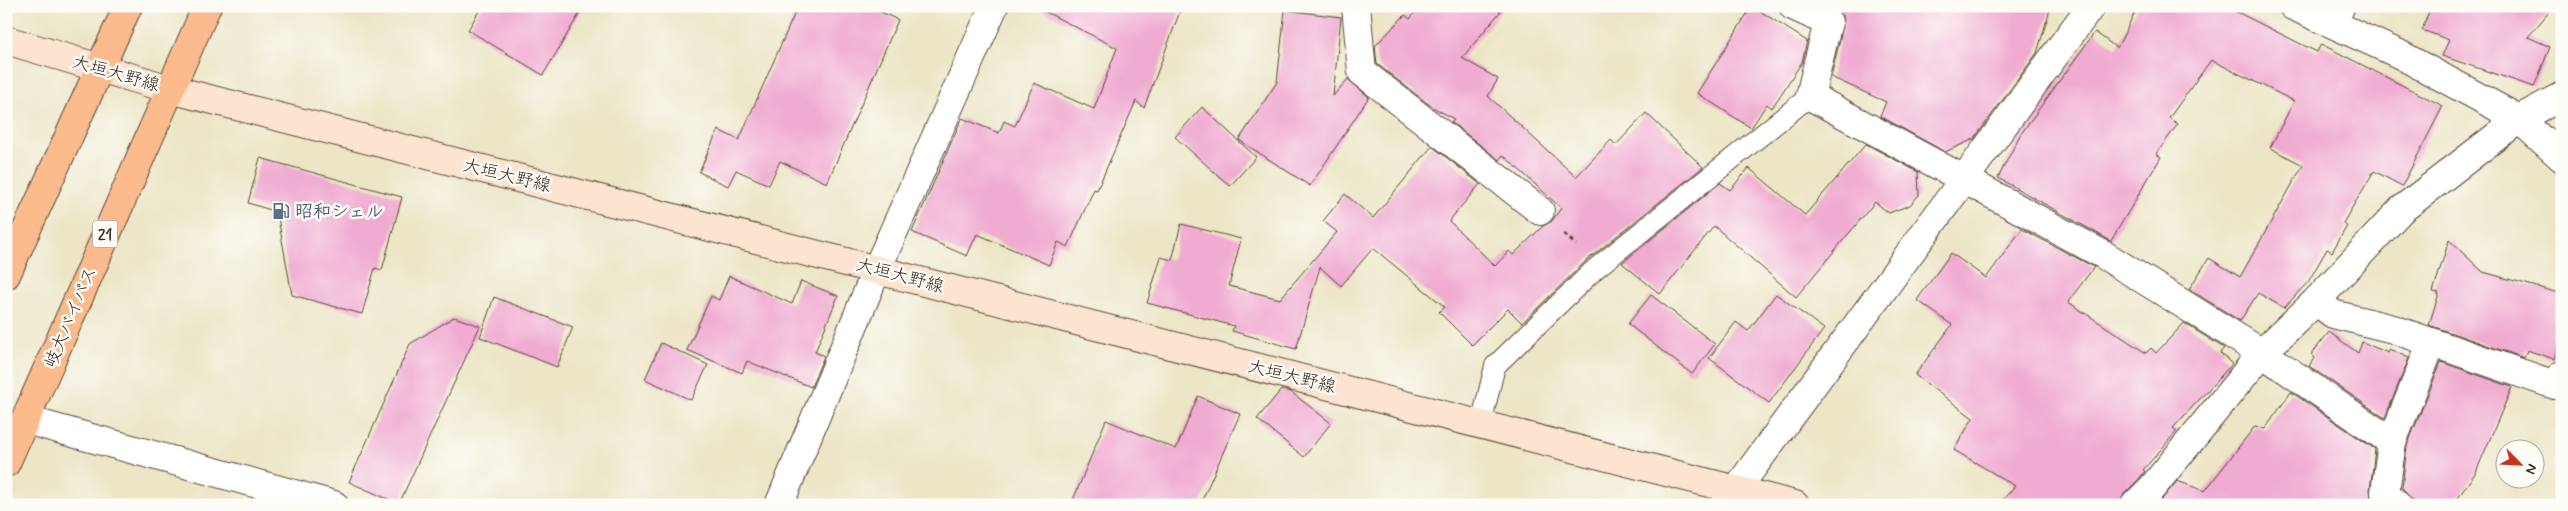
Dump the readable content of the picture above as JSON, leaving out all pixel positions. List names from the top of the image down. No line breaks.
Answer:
{"streets":{"highway":["21","岐大バイパス"],"main road":["大垣大野線"]},"crossings":[["大垣大野線","岐大バイパス"]],"places":{"fuel station":["昭和シェル"]},"north":"bottom right"}
